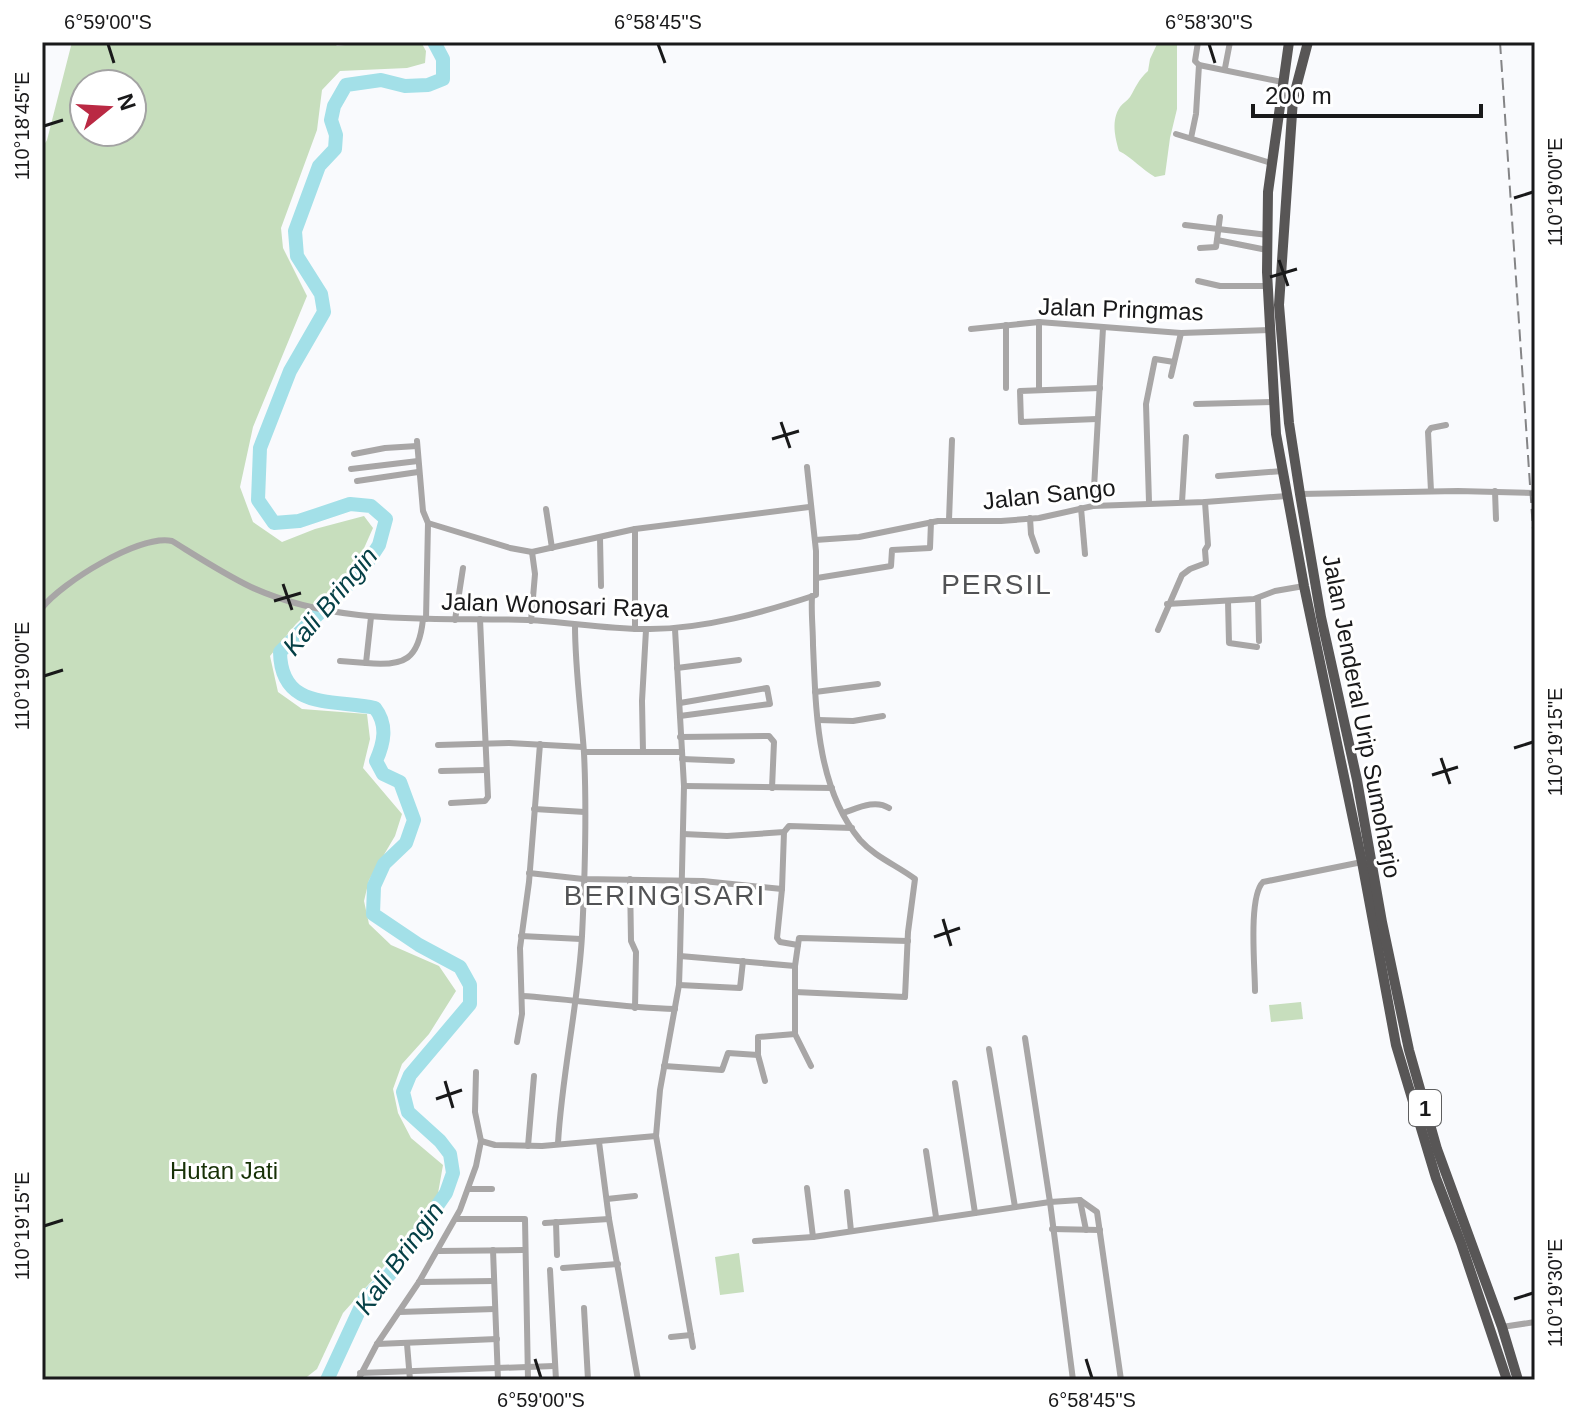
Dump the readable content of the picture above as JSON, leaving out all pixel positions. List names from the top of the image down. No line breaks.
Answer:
{"streets":{"highway":["Jalan Jenderal Urip Sumoharjo","1"],"street":["Jalan Pringmas","Jalan Sango","Jalan Wonosari Raya"]},"crossings":[["Jalan Pringmas","Jalan Jenderal Urip Sumoharjo"],["Jalan Sango","Jalan Jenderal Urip Sumoharjo"]],"districts":["PERSIL","BERINGISARI"],"water":["Kali Bringin"],"parks":["Hutan Jati"],"scale_bar":"200 m","north":"right","coordinates":["6°59'00\"S","6°58'45\"S","6°58'30\"S","110°18'45\"E","110°19'00\"E","110°19'15\"E","110°19'30\"E"]}
